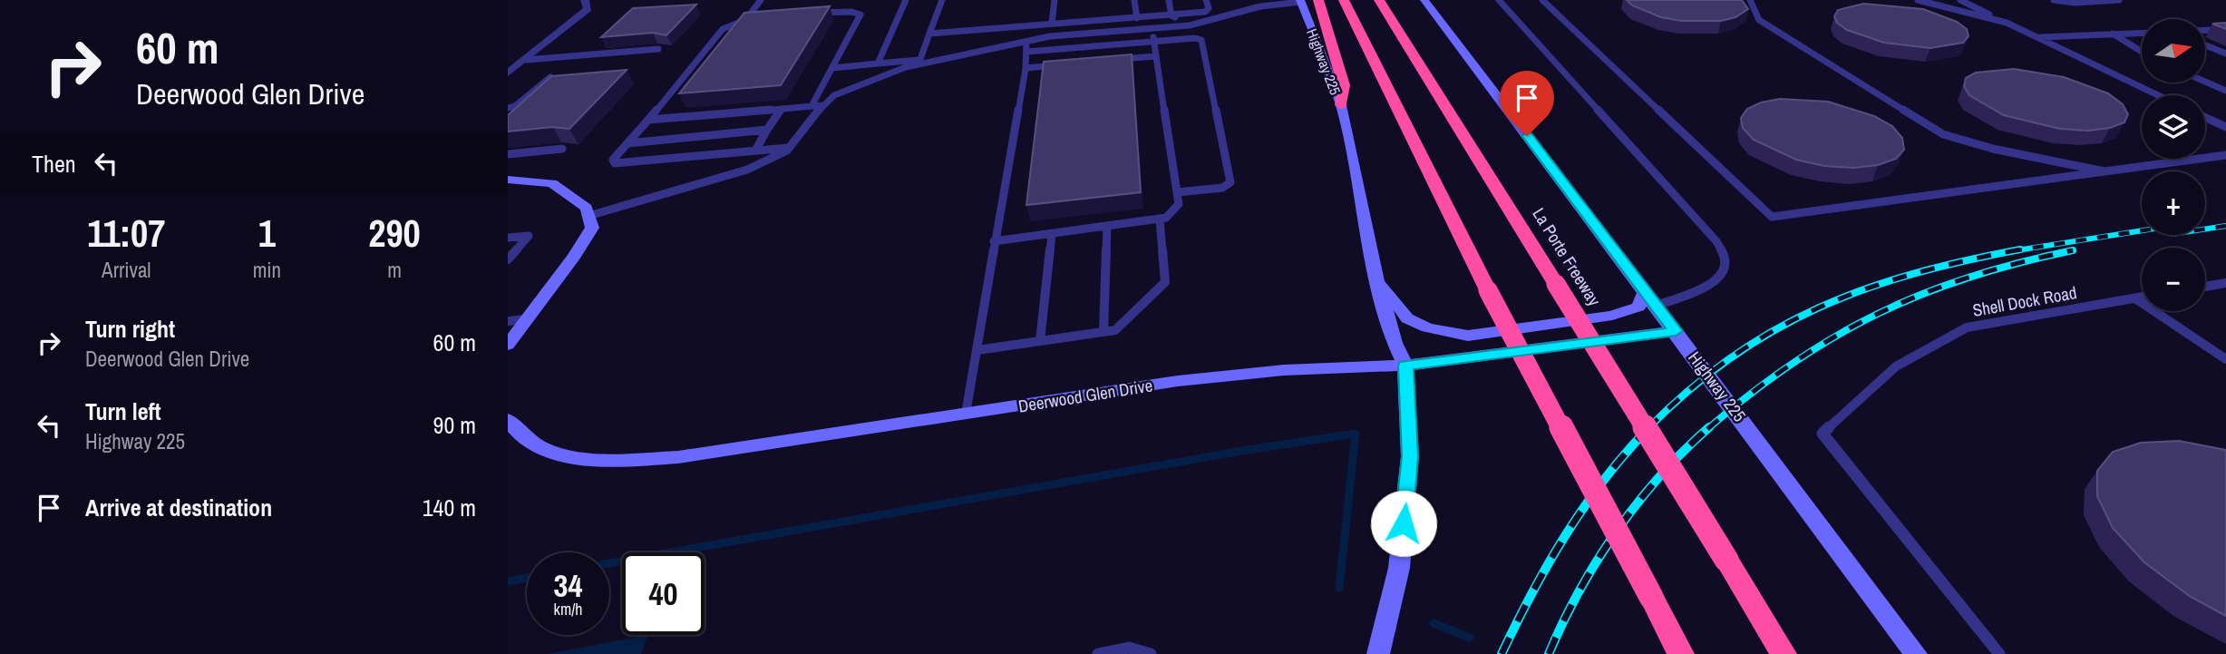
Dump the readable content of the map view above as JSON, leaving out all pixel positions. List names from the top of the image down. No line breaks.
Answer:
{"streets":{"highway":["La Porte Freeway"],"main road":["Highway 225","Deerwood Glen Drive"],"lane":["Shell Dock Road"]},"crossings":[["Highway 225","Deerwood Glen Drive"]],"north":"right","page":{"turn":["60 m","Deerwood Glen Drive"],"map_buttons":["+","−"],"then":"Then","eta":["11:07","Arrival","1","min","290","m"],"list":[{"name":"Turn right","note":"Deerwood Glen Drive","value":"60 m"},{"name":"Turn left","note":"Highway 225","value":"90 m"},{"name":"Arrive at destination","value":"140 m"}],"speed":"34 km/h","limit":"40"}}
